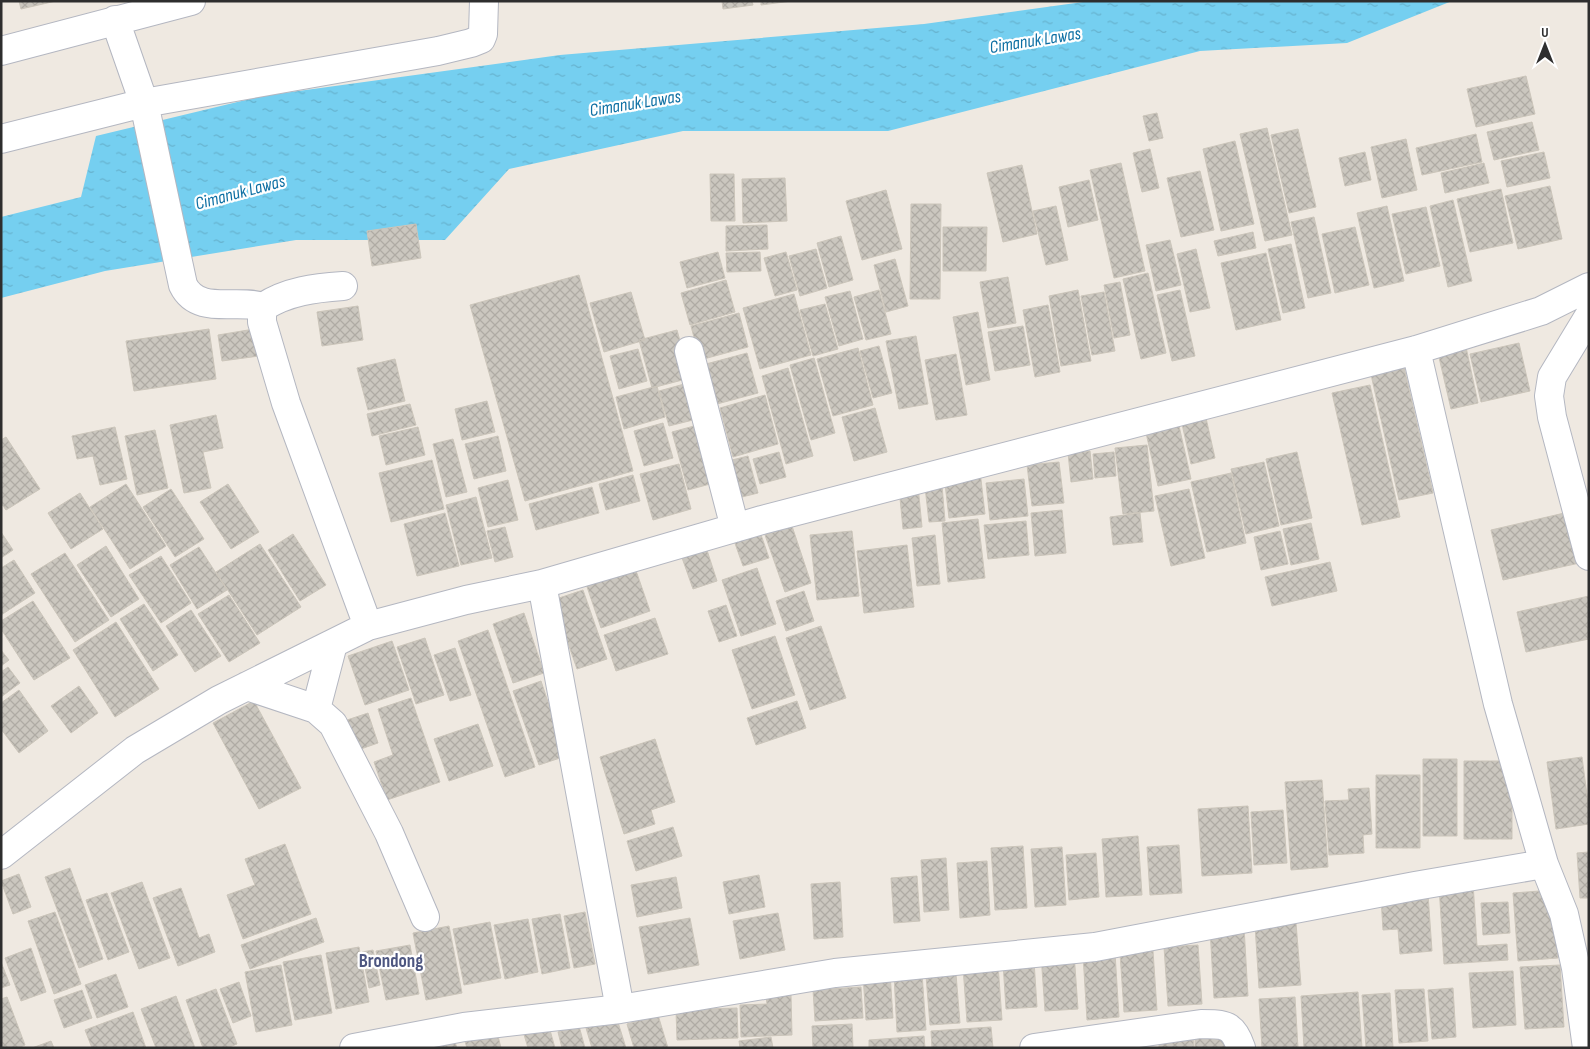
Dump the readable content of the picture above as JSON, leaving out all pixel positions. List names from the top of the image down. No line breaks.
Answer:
{"districts":["Brondong"],"water":["Cimanuk Lawas"],"north":"top"}
